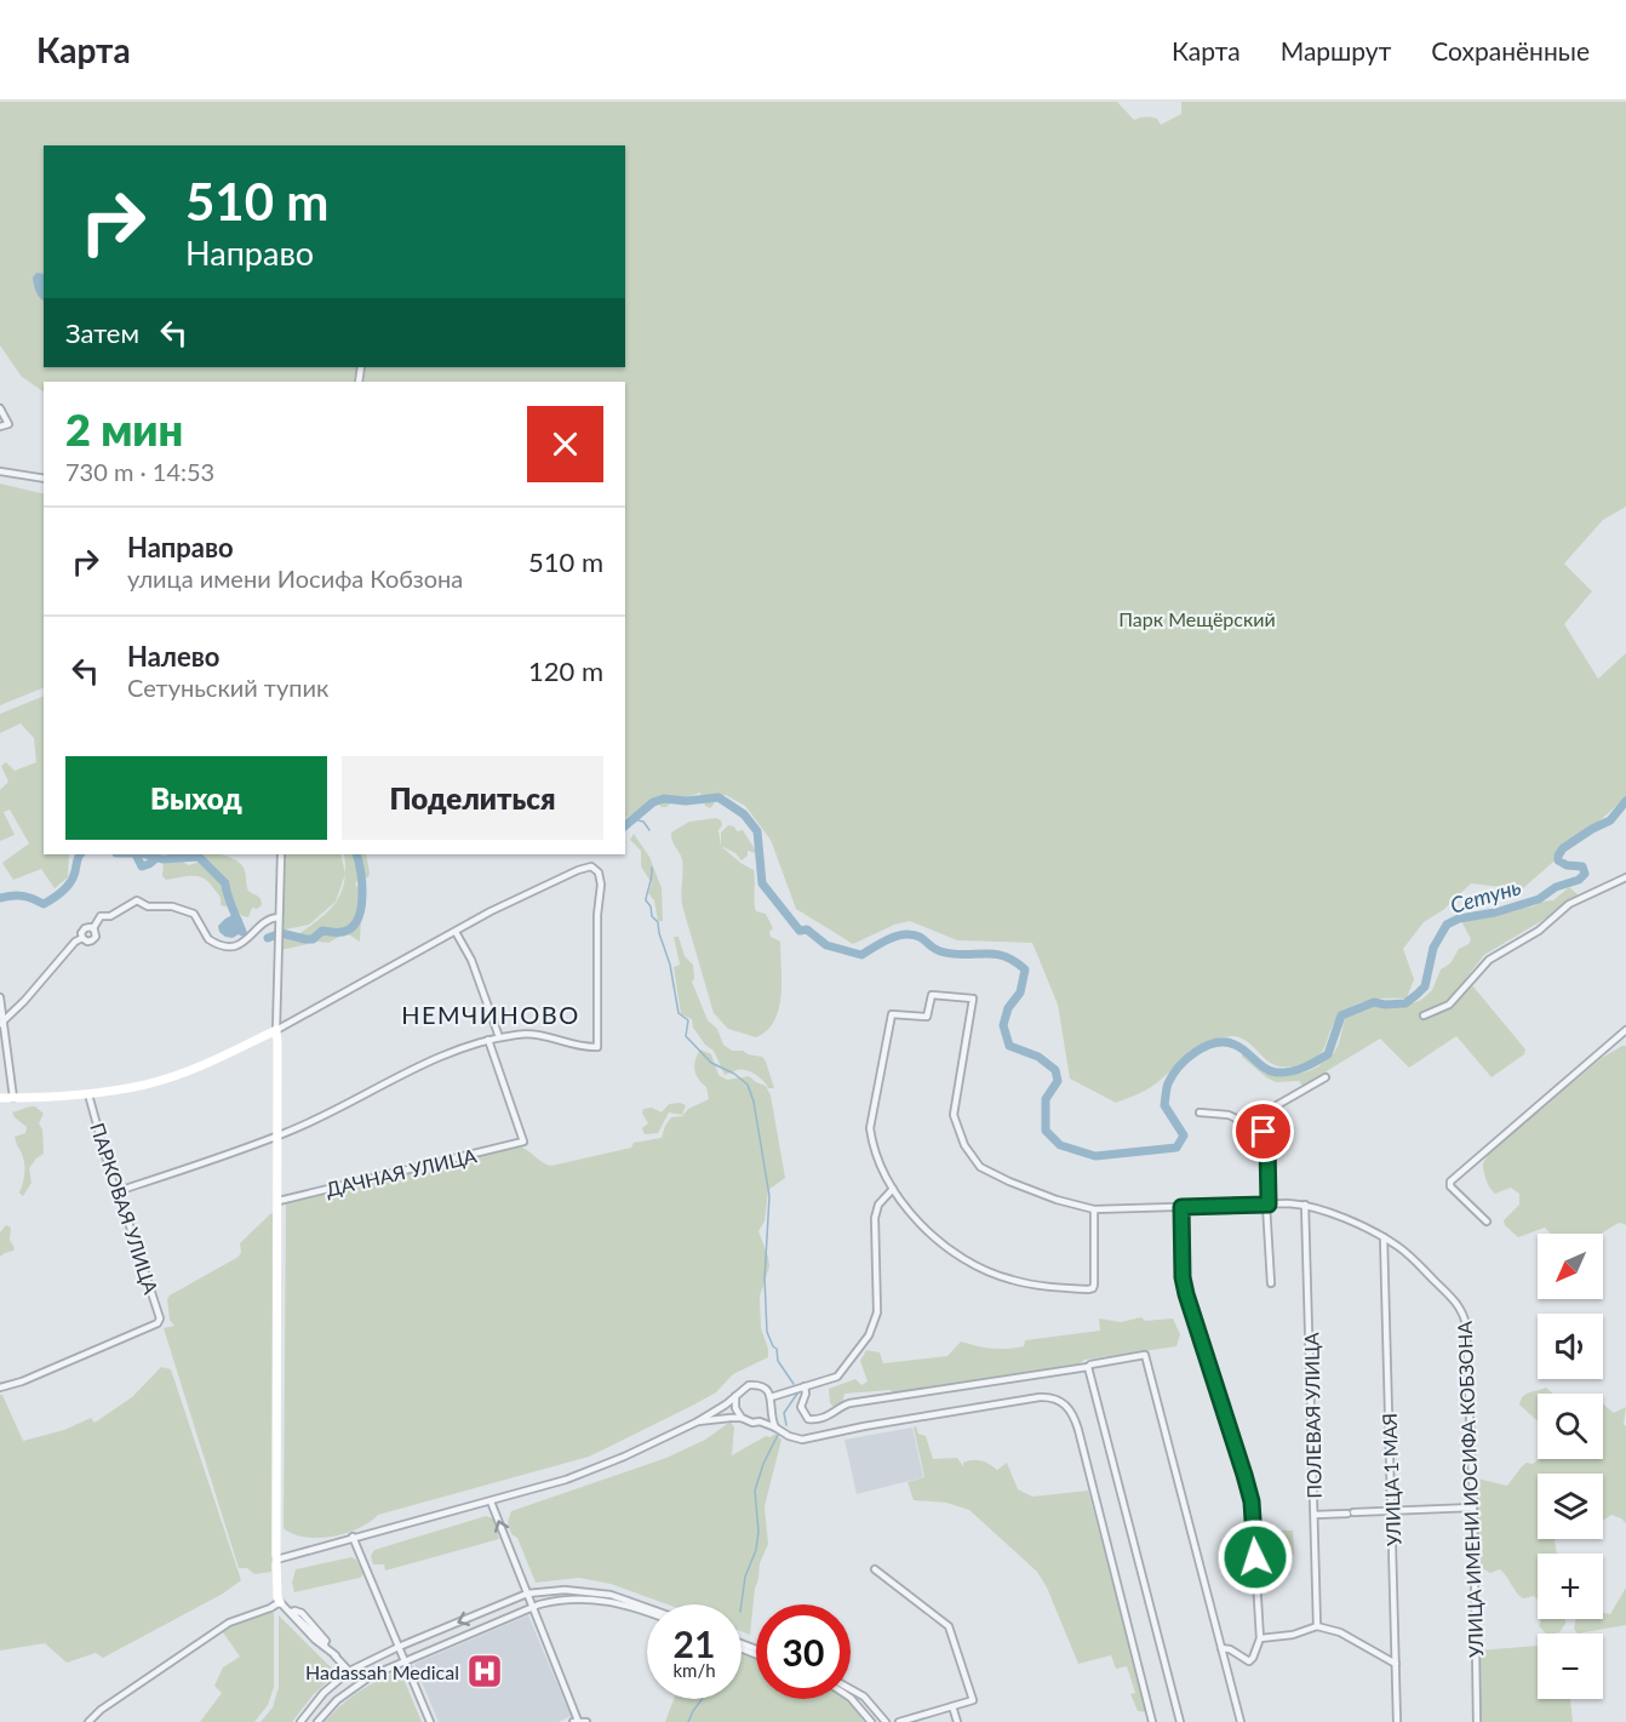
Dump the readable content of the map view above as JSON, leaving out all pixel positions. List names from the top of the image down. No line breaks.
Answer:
{"streets":{"street":["ДАЧНАЯ УЛИЦА","ПАРКОВАЯ УЛИЦА","ПОЛЕВАЯ УЛИЦА","УЛИЦА 1 МАЯ","УЛИЦА ИМЕНИ ИОСИФА КОБЗОНА"]},"crossings":[["ПОЛЕВАЯ УЛИЦА","УЛИЦА ИМЕНИ ИОСИФА КОБЗОНА"],["УЛИЦА 1 МАЯ","УЛИЦА ИМЕНИ ИОСИФА КОБЗОНА"]],"districts":["НЕМЧИНОВО"],"water":["Сетунь"],"parks":["Парк Мещёрский"],"places":{"hospital":["Hadassah Medical"]},"north":"bottom left","page":{"header":"Карта","nav":["Карта","Маршрут","Сохранённые"],"turn":["510 m","Направо"],"then":"Затем","heading":["2 мин","730 m · 14:53"],"list":[{"name":"Направо","note":"улица имени Иосифа Кобзона","value":"510 m"},{"name":"Налево","note":"Сетуньский тупик","value":"120 m"}],"buttons":["Выход","Поделиться"],"map_buttons":["+","−"],"speed":"21 km/h","limit":"30"}}
